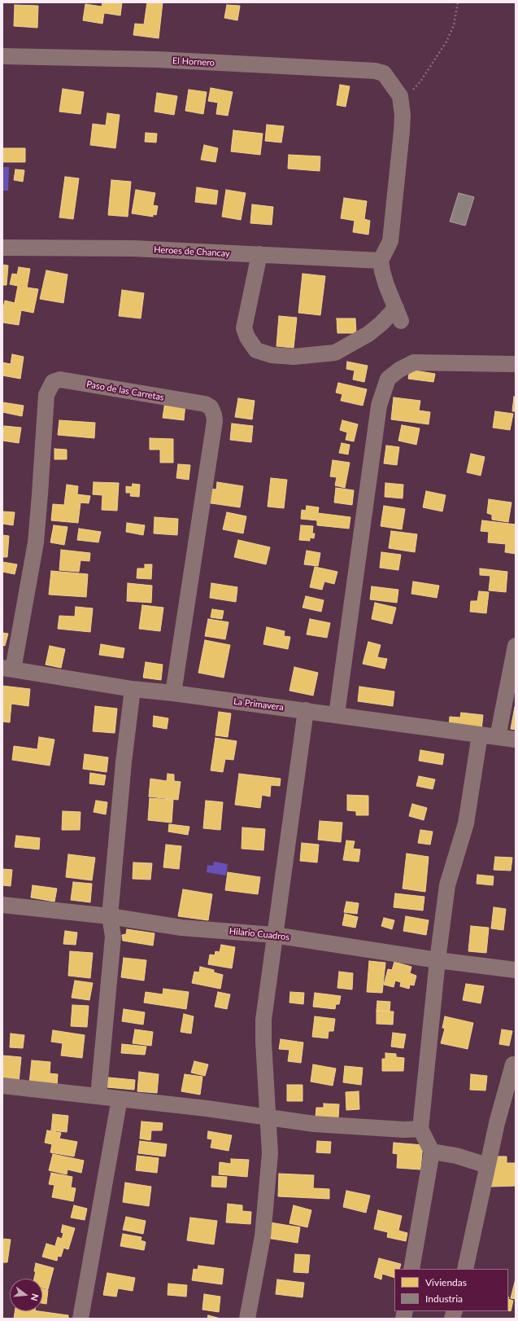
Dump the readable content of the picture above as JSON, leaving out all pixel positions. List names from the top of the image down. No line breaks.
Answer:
{"streets":{"street":["El Hornero","Heroes de Chancay","Paso de las Carretas","La Primavera","Hilario Cuadros"]},"crossings":[["Paso de las Carretas","La Primavera"]],"legend":["Viviendas","Industria"],"north":"right"}
